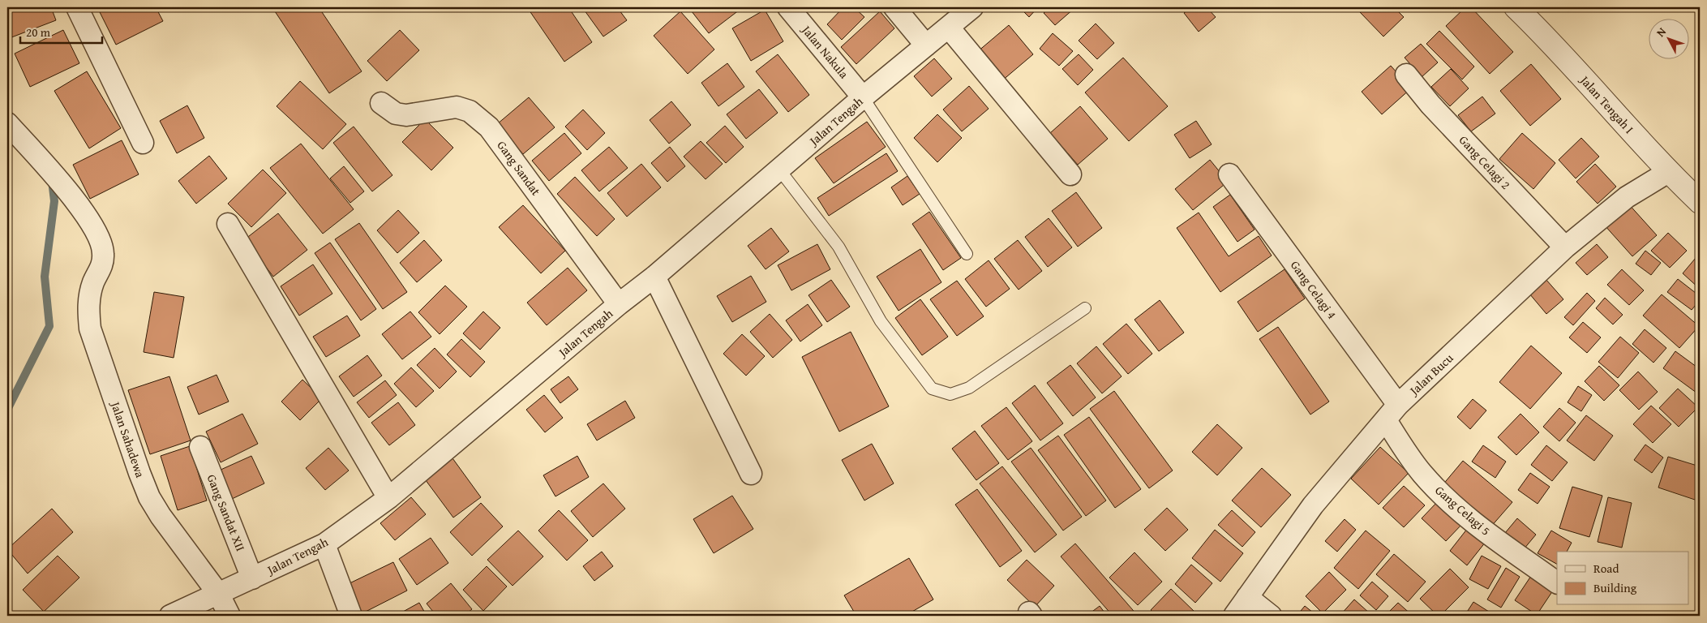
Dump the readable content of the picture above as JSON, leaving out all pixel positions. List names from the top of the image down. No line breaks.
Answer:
{"streets":{"street":["Jalan Nakula","Jalan Tengah I","Jalan Tengah","Gang Celagi 2","Gang Sandat","Gang Celagi 4","Jalan Bucu","Jalan Sahadewa","Gang Celagi 5","Gang Sandat XII"]},"crossings":[["Jalan Nakula","Jalan Tengah"],["Jalan Tengah I","Jalan Bucu"],["Jalan Tengah","Gang Sandat"],["Jalan Tengah","Jalan Sahadewa"],["Jalan Tengah","Gang Sandat XII"],["Gang Celagi 2","Jalan Bucu"],["Gang Celagi 4","Jalan Bucu"],["Gang Celagi 4","Gang Celagi 5"],["Jalan Bucu","Gang Celagi 5"]],"legend":["Road","Building"],"scale_bar":"20 m","north":"top left"}
